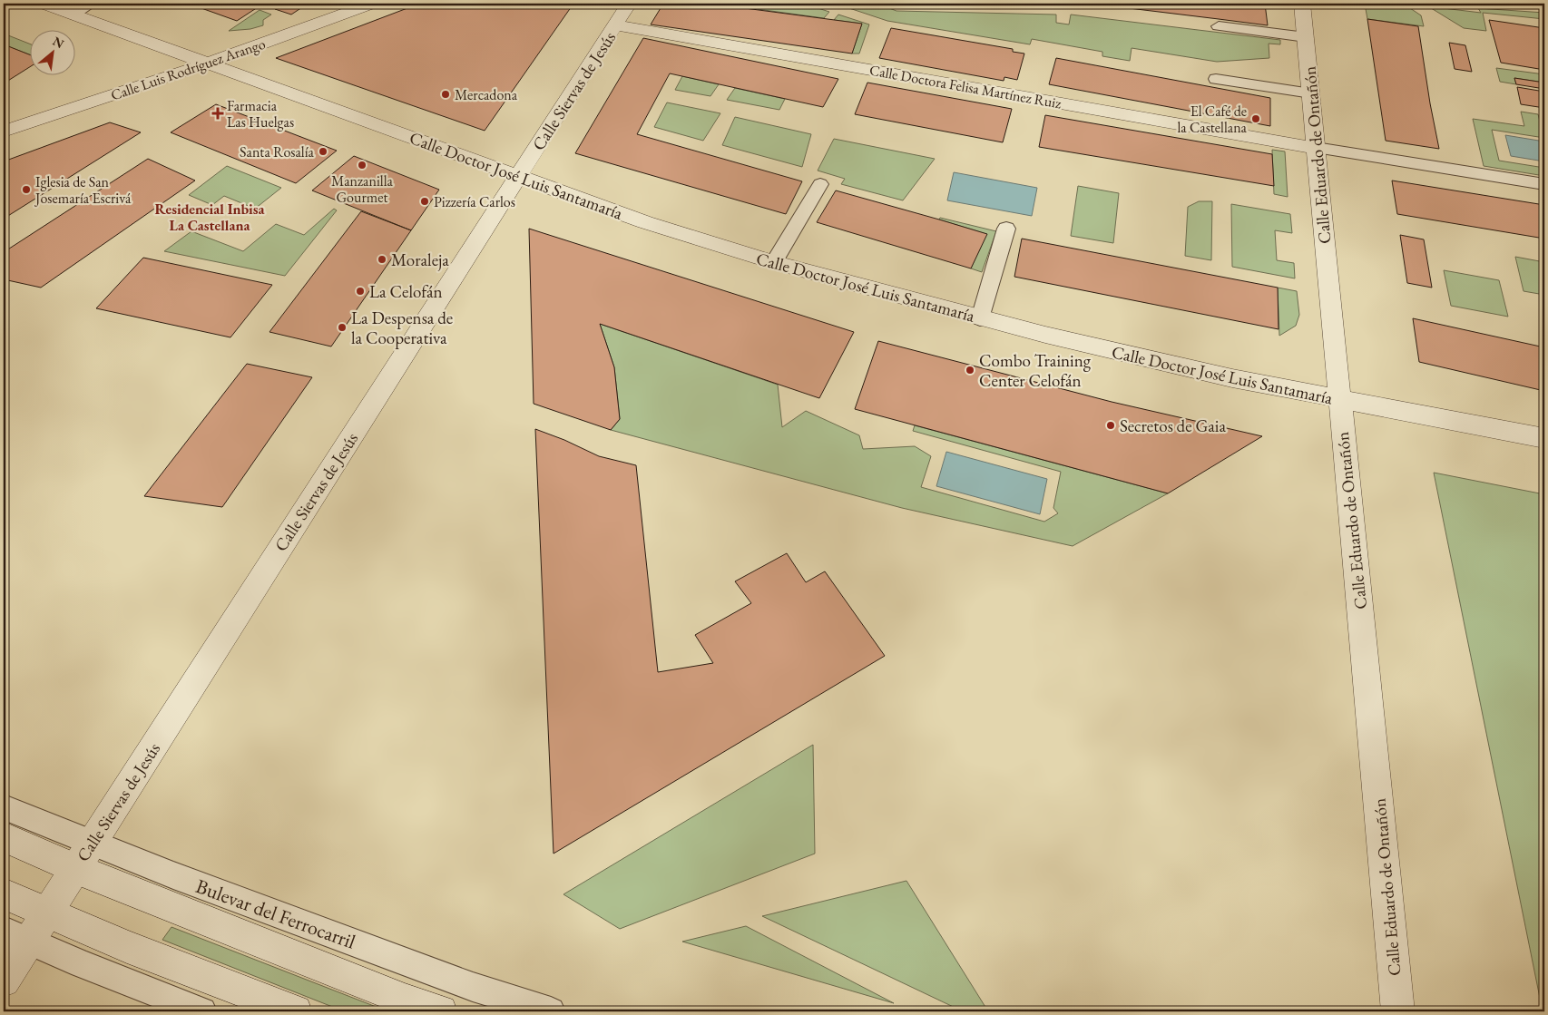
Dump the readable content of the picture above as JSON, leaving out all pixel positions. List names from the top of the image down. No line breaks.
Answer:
{"streets":{"street":["Calle Luis Rodríguez Arango","Calle Doctora Felisa Martínez Ruiz","Calle Siervas de Jesús","Calle Eduardo de Ontañón","Calle Doctor José Luis Santamaría","Bulevar del Ferrocarril"]},"crossings":[["Calle Luis Rodríguez Arango","Calle Doctor José Luis Santamaría"],["Calle Doctora Felisa Martínez Ruiz","Calle Siervas de Jesús"],["Calle Doctora Felisa Martínez Ruiz","Calle Eduardo de Ontañón"],["Calle Siervas de Jesús","Calle Doctor José Luis Santamaría"],["Calle Siervas de Jesús","Bulevar del Ferrocarril"],["Calle Eduardo de Ontañón","Calle Doctor José Luis Santamaría"]],"districts":["Residencial Inbisa La Castellana"],"places":{"other":["Mercadona","El Café de la Castellana","Santa Rosalía","Manzanilla Gourmet","Iglesia de San Josemaría Escrivá","Pizzería Carlos","Moraleja","La Celofán","La Despensa de la Cooperativa","Combo Training Center Celofán","Secretos de Gaia"],"health":["Farmacia Las Huelgas"]},"north":"top right"}
